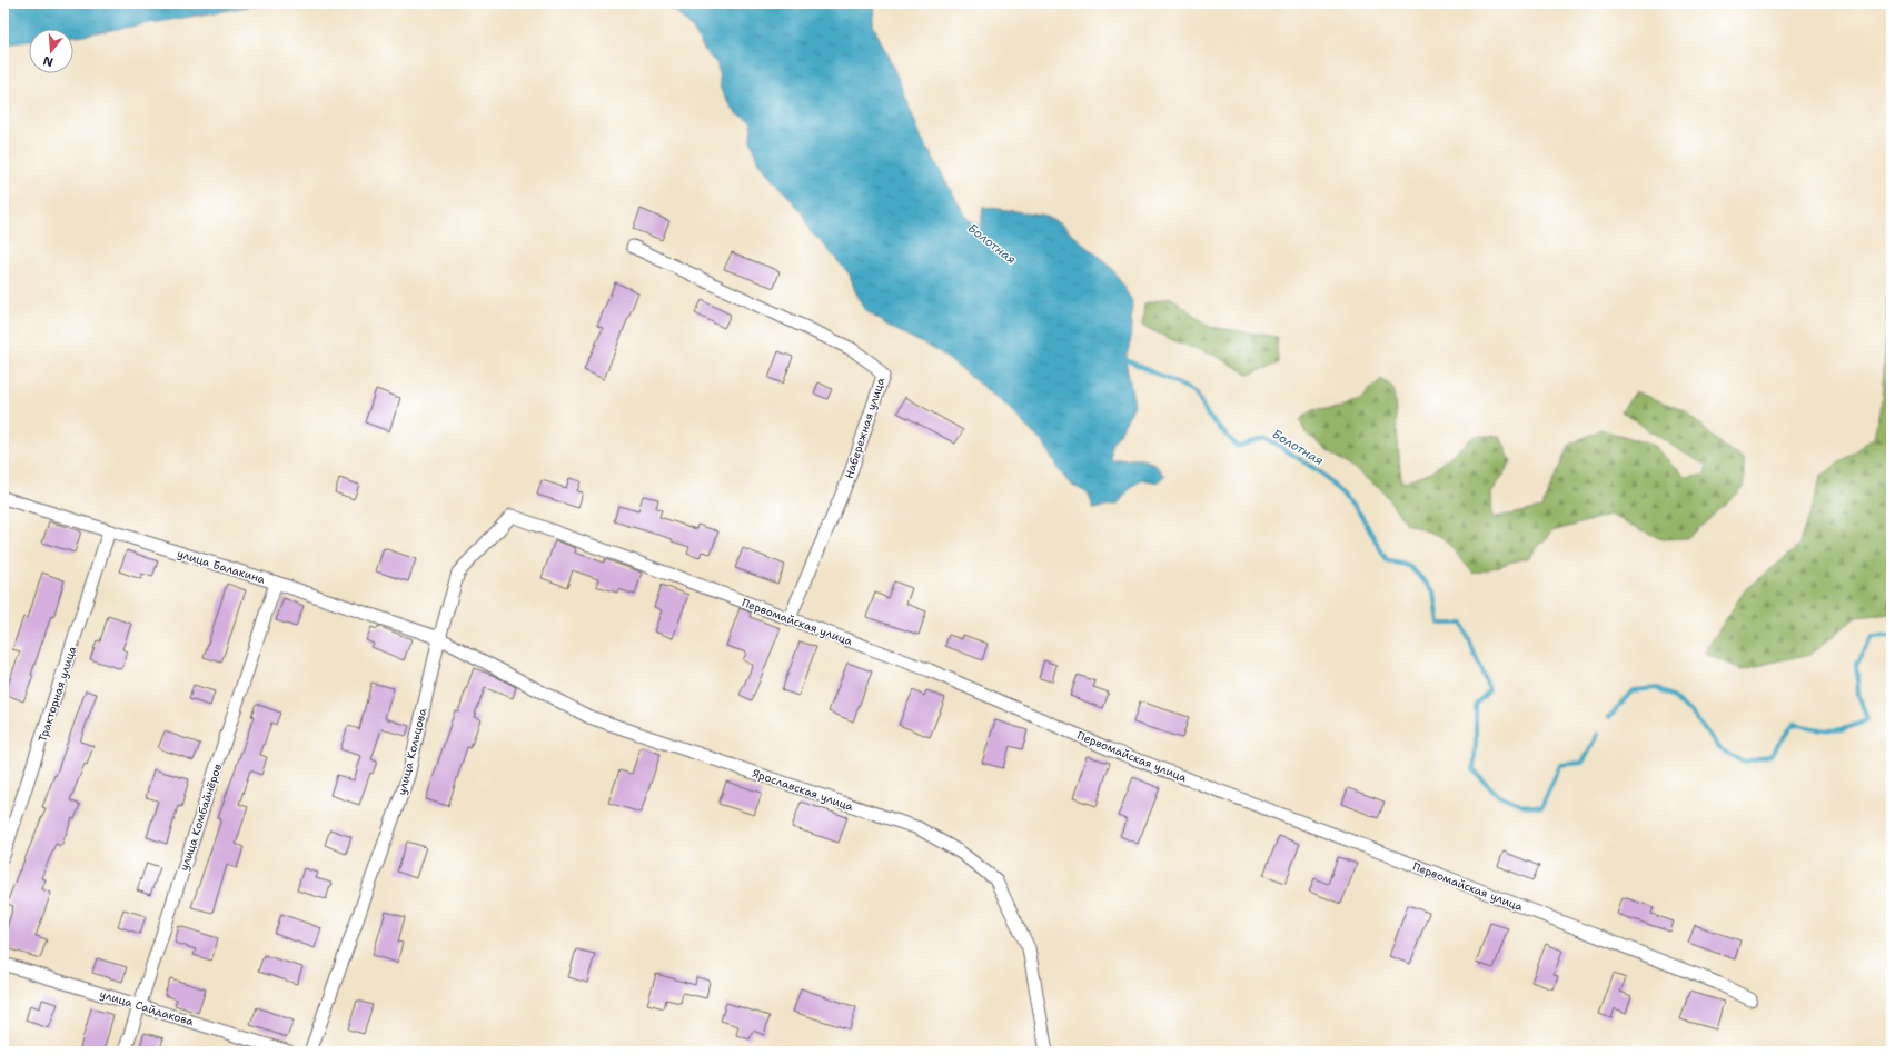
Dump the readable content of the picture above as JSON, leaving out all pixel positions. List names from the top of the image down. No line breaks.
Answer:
{"streets":{"street":["Набережная улица","улица Балакина","Первомайская улица","Тракторная улица","улица Кольцова","Ярославская улица","улица Комбайнёров","улица Сайдакова"]},"crossings":[["Набережная улица","Первомайская улица"],["улица Балакина","Тракторная улица"],["улица Балакина","улица Кольцова"],["улица Балакина","Ярославская улица"],["улица Балакина","улица Комбайнёров"],["Первомайская улица","улица Кольцова"],["улица Кольцова","Ярославская улица"],["улица Комбайнёров","улица Сайдакова"]],"water":["Болотная"],"north":"bottom"}
